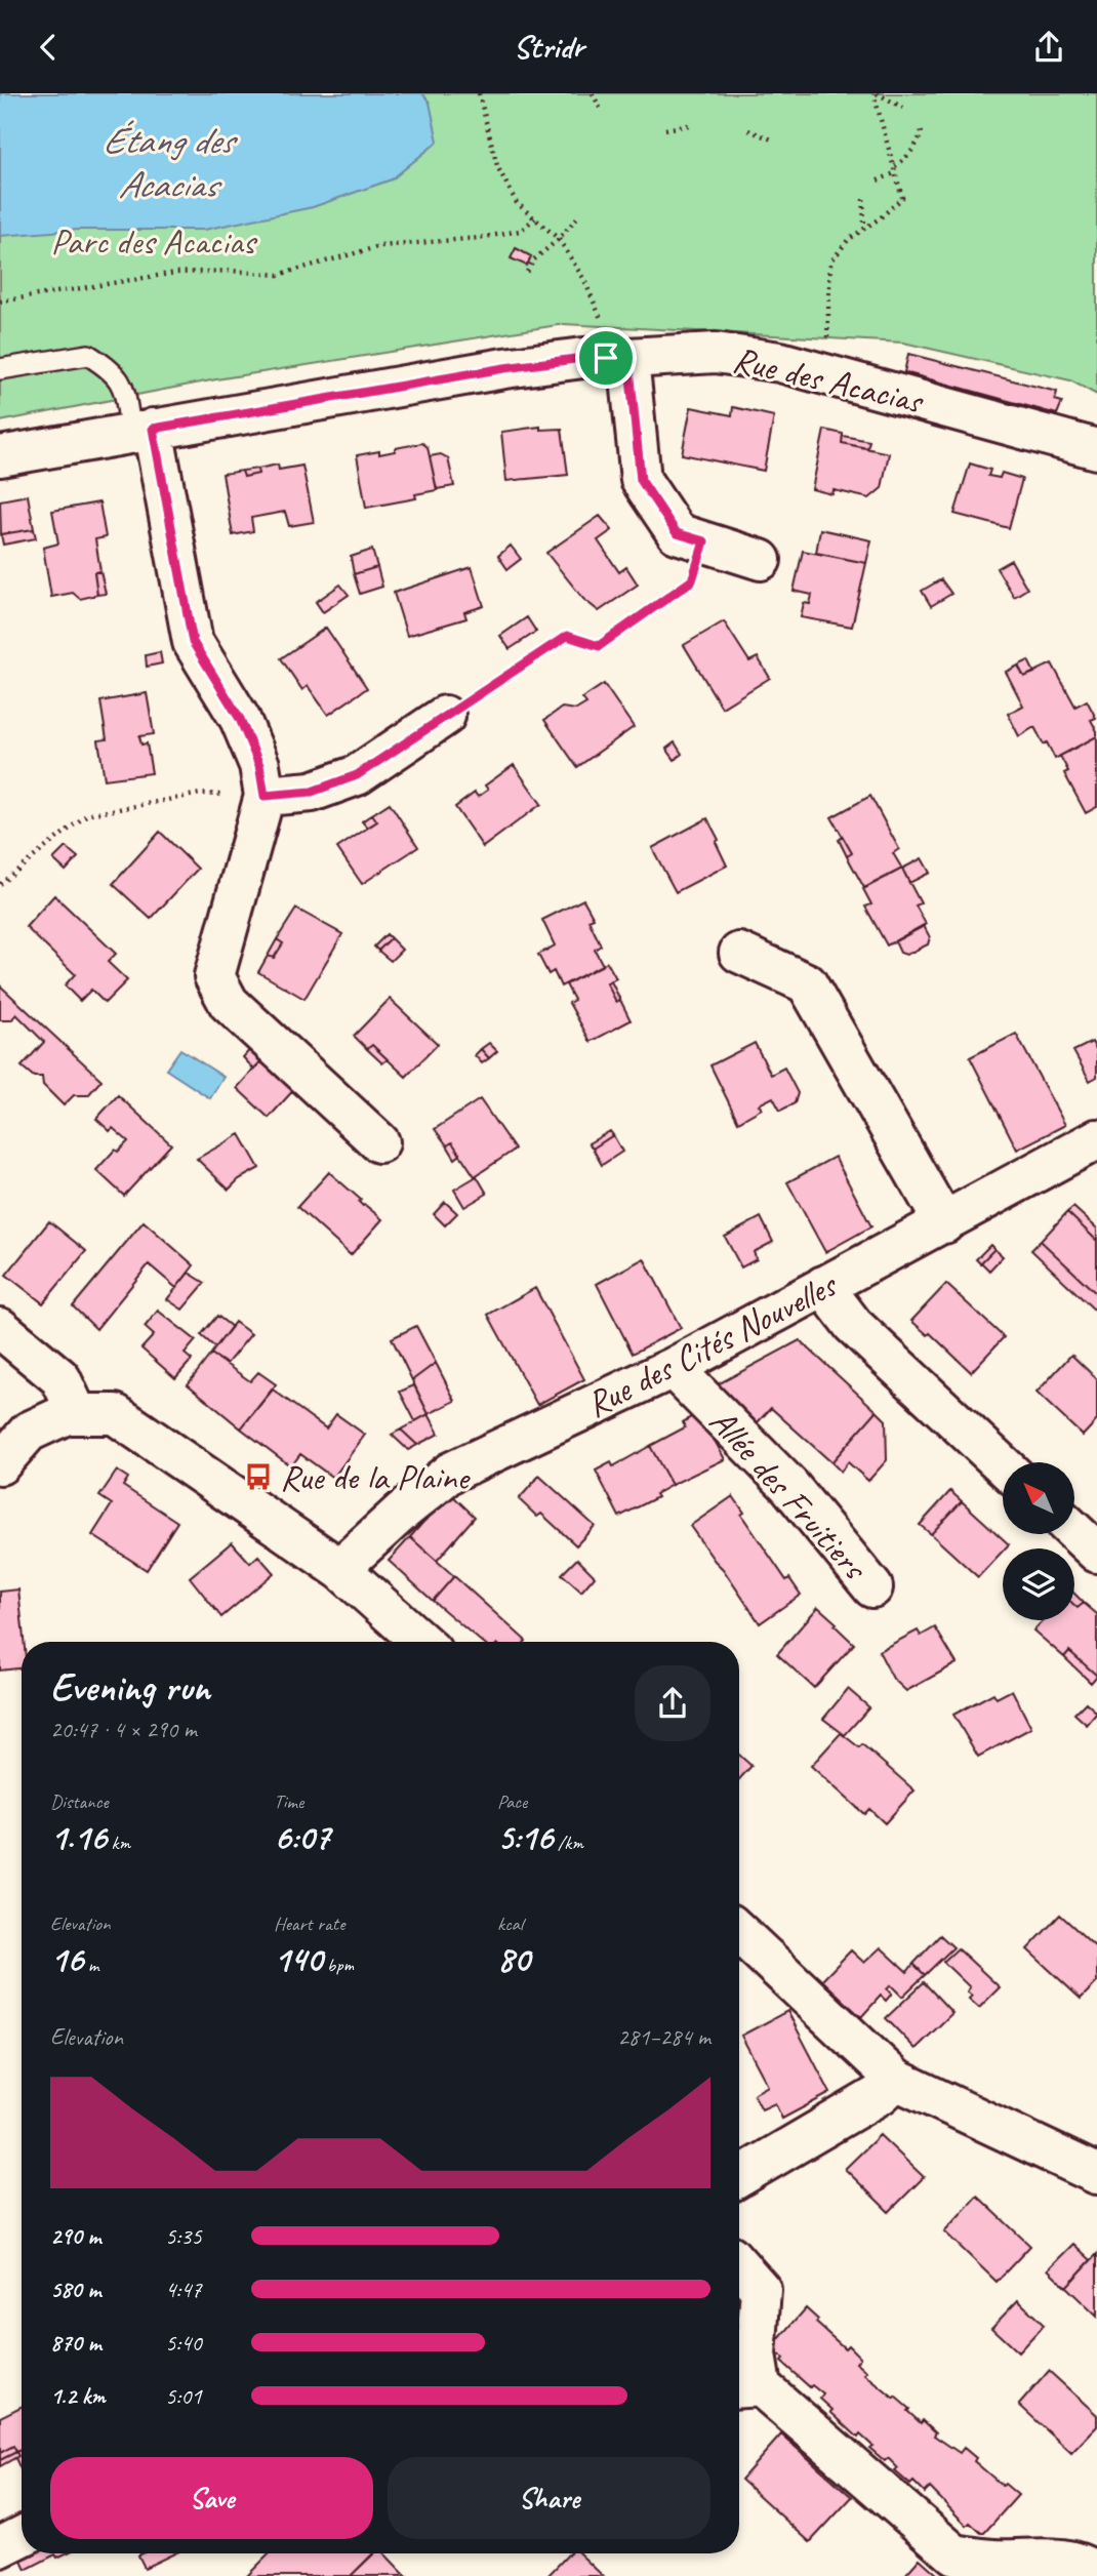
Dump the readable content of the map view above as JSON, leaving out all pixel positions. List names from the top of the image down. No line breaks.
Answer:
{"streets":{"street":["Rue des Acacias","Rue des Cités Nouvelles","Allée des Fruitiers"]},"crossings":[["Rue des Cités Nouvelles","Allée des Fruitiers"]],"water":["Étang des Acacias"],"parks":["Parc des Acacias"],"places":{"bus stop":["Rue de la Plaine"]},"north":"top left","page":{"header":"Stridr","heading":["Evening run","20:47 · 4 × 290 m"],"stats":[["Distance","1.16 km"],["Time","6:07"],["Pace","5:16 /km"],["Elevation","16 m"],["Heart rate","140 bpm"],["kcal","80"]],"chart":["Elevation","281–284 m"],"list":[{"name":"290 m","note":"5:35"},{"name":"580 m","note":"4:47"},{"name":"870 m","note":"5:40"},{"name":"1.2 km","note":"5:01"}],"buttons":["Save","Share"]}}
